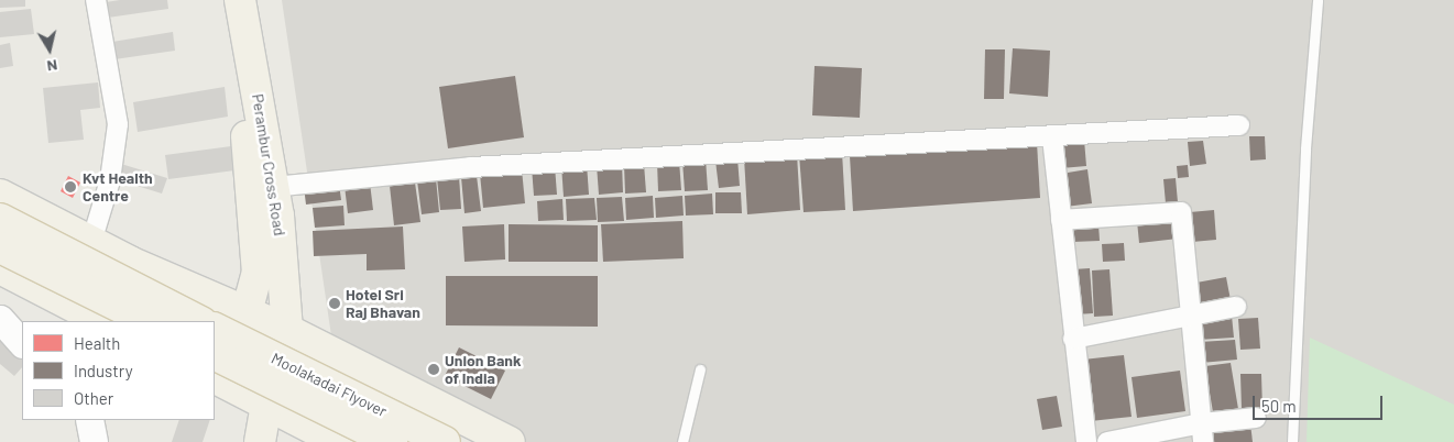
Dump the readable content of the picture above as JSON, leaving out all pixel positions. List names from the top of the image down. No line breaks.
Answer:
{"streets":{"main road":["Perambur Cross Road","Moolakadai Flyover"]},"places":["Kvt Health Centre","Hotel Sri Raj Bhavan","Union Bank of India"],"legend":["Health","Industry","Other"],"scale_bar":"50 m","north":"bottom"}
